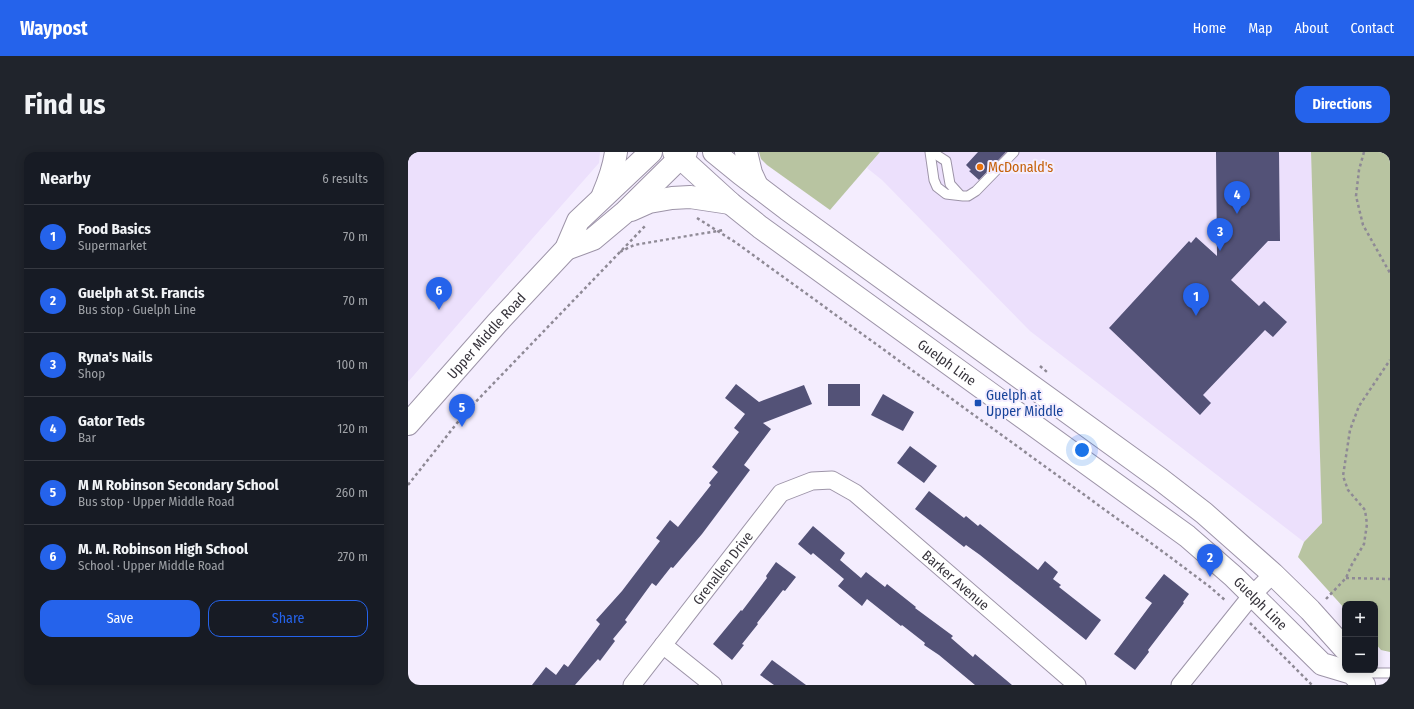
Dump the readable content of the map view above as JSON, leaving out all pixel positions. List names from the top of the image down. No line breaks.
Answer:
{"streets":{"main road":["Upper Middle Road","Guelph Line"],"street":["Grenallen Drive","Barker Avenue"]},"crossings":[["Upper Middle Road","Guelph Line"],["Grenallen Drive","Barker Avenue"]],"places":{"other":["McDonald's"],"transit":["Guelph at Upper Middle"]},"page":{"header":"Waypost","nav":["Home","Map","About","Contact"],"buttons":["Directions",["Save","Share"]],"title":"Find us","heading":["Nearby","6 results"],"pins":["4","3","6","1","5","2"],"list":[{"mark":"1","name":"Food Basics","note":"Supermarket","value":"70 m"},{"mark":"2","name":"Guelph at St. Francis","note":"Bus stop · Guelph Line","value":"70 m"},{"mark":"3","name":"Ryna's Nails","note":"Shop","value":"100 m"},{"mark":"4","name":"Gator Teds","note":"Bar","value":"120 m"},{"mark":"5","name":"M M Robinson Secondary School","note":"Bus stop · Upper Middle Road","value":"260 m"},{"mark":"6","name":"M. M. Robinson High School","note":"School · Upper Middle Road","value":"270 m"}],"map_buttons":["+","−"]}}
